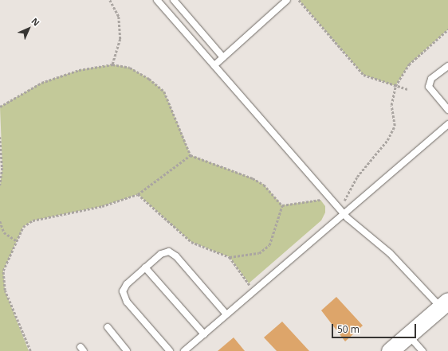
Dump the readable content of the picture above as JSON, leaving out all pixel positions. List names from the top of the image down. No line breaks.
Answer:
{"scale_bar":"50 m","north":"top right"}
